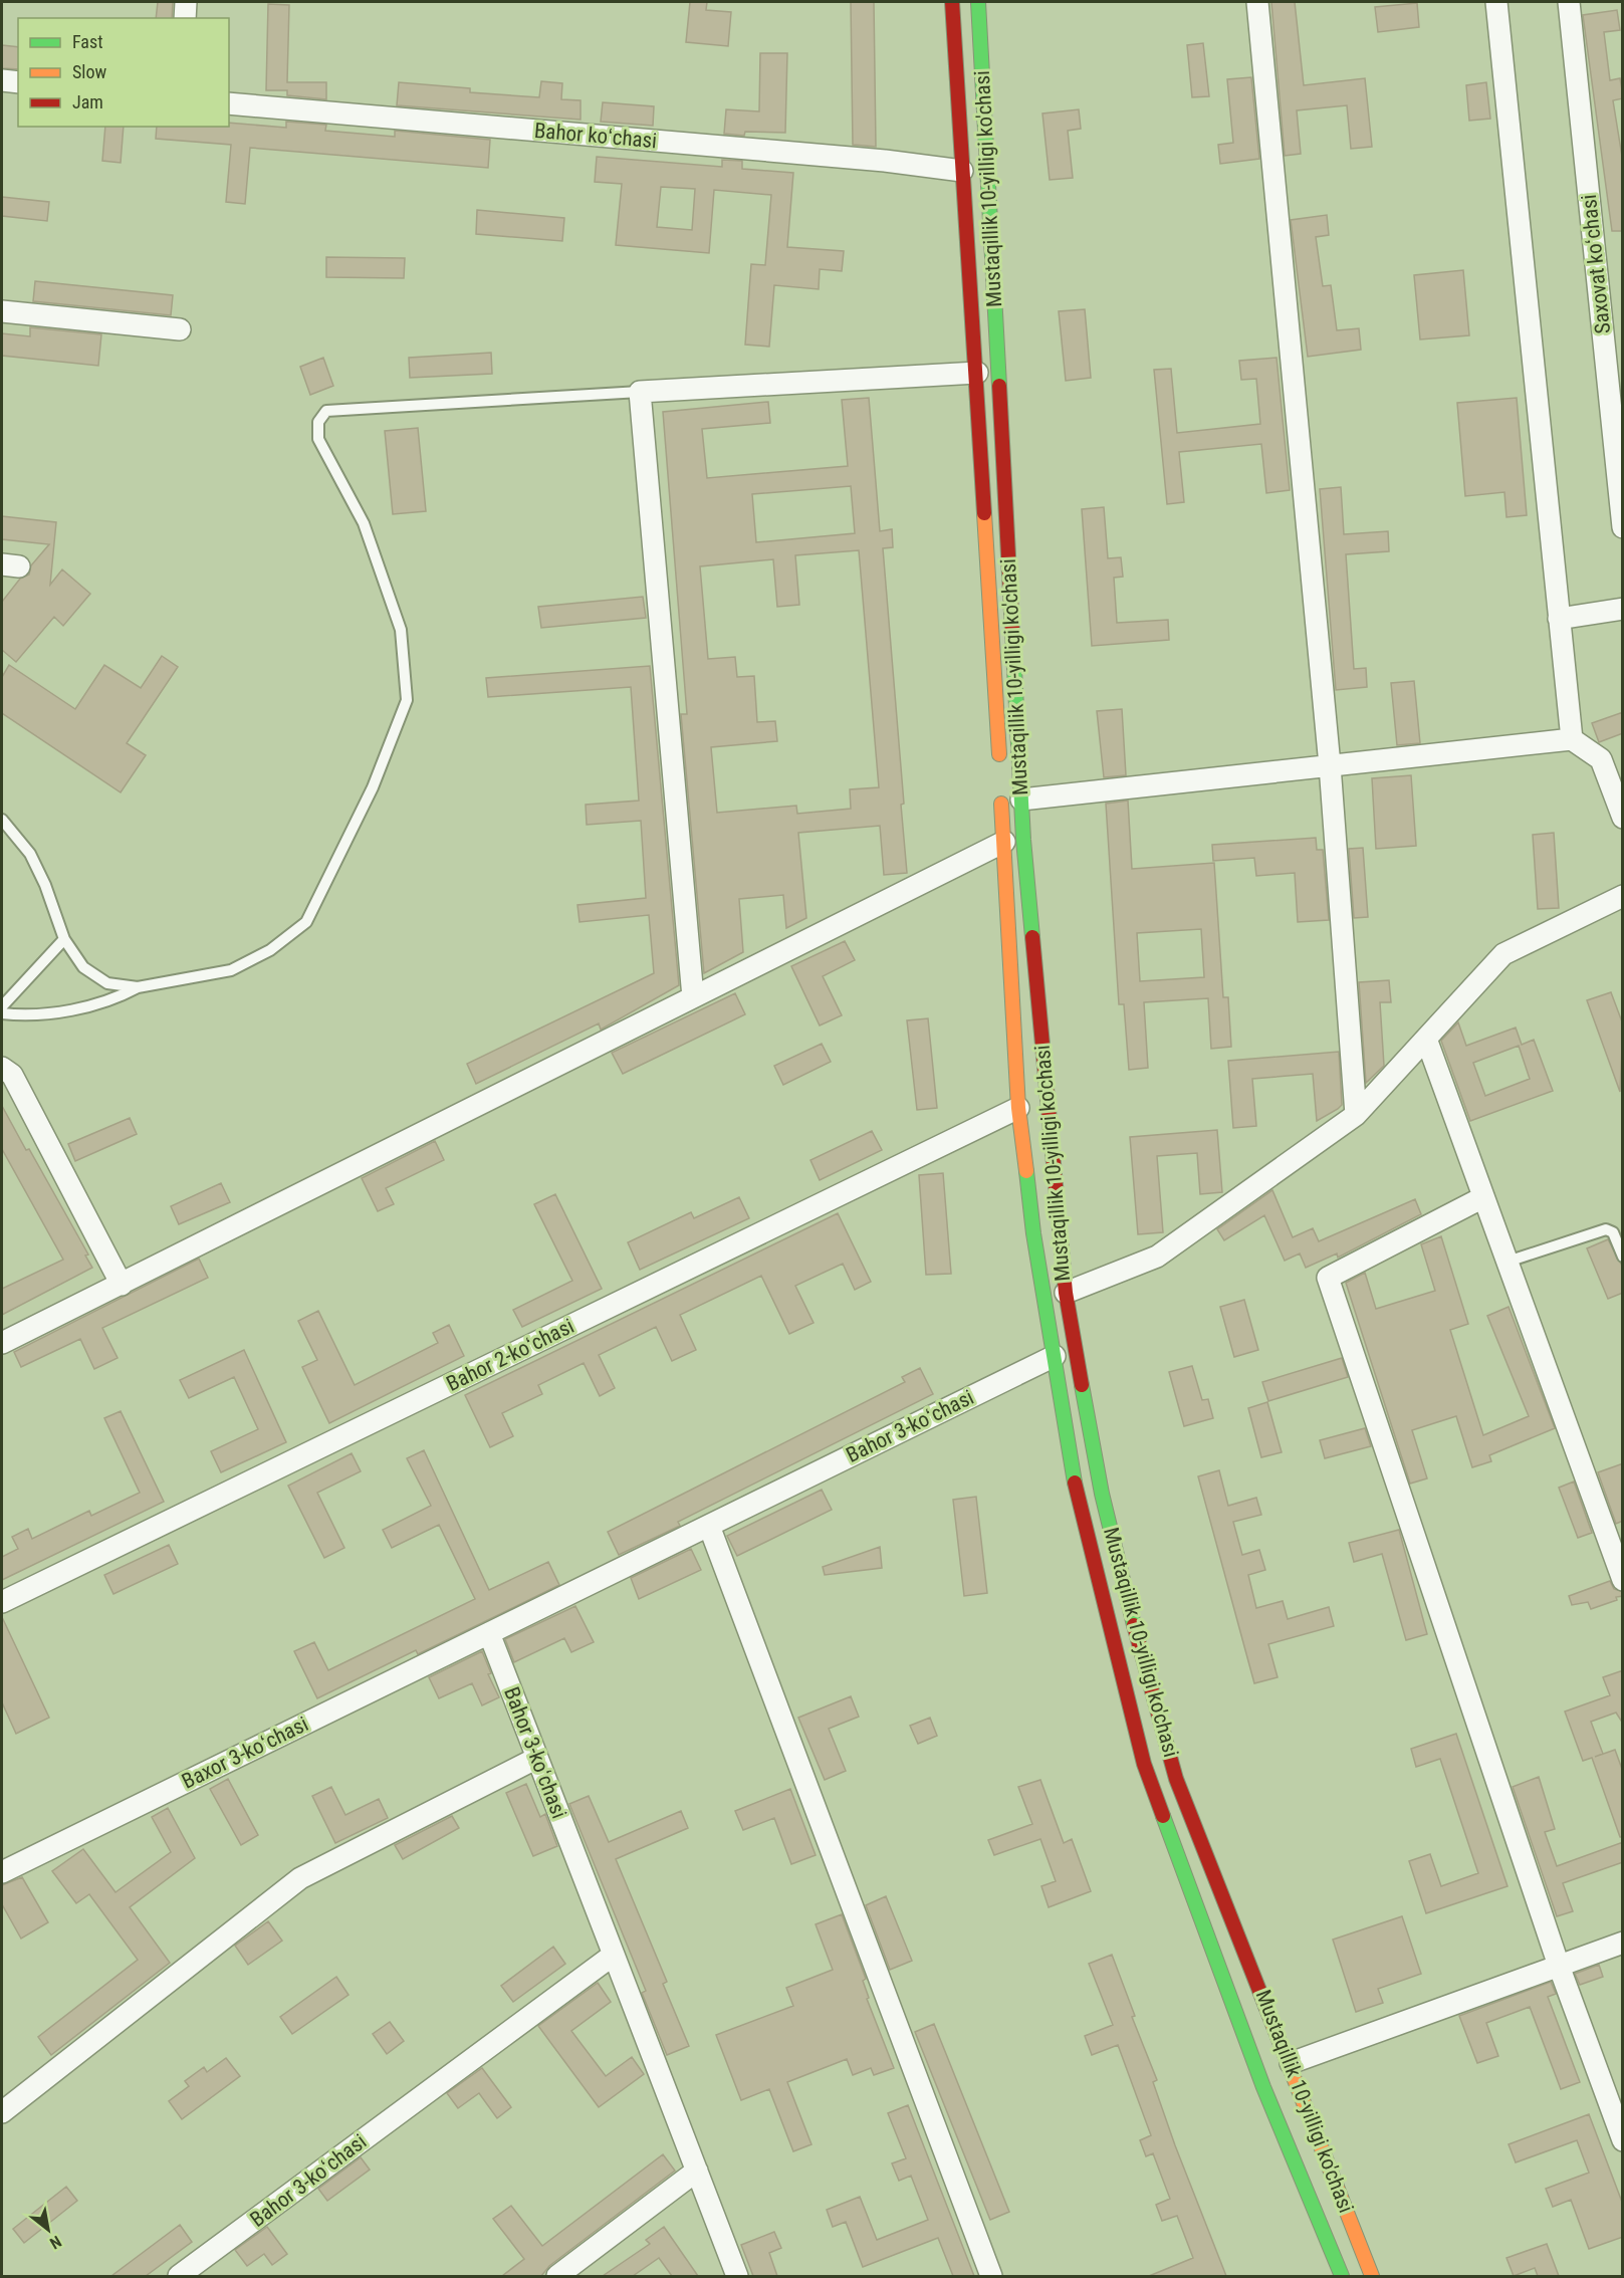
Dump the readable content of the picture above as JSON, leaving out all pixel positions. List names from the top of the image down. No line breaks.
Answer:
{"streets":{"main road":["Mustaqillik 10-yilligi ko'chasi"],"street":["Bahor koʻchasi","Saxovat koʻchasi","Bahor 2-koʻchasi","Bahor 3-koʻchasi","Baxor 3-koʻchasi"]},"crossings":[["Bahor koʻchasi","Mustaqillik 10-yilligi ko'chasi"],["Mustaqillik 10-yilligi ko'chasi","Bahor 2-koʻchasi"],["Mustaqillik 10-yilligi ko'chasi","Bahor 3-koʻchasi"],["Bahor 3-koʻchasi","Baxor 3-koʻchasi"]],"legend":["Fast","Slow","Jam"],"north":"bottom right"}
